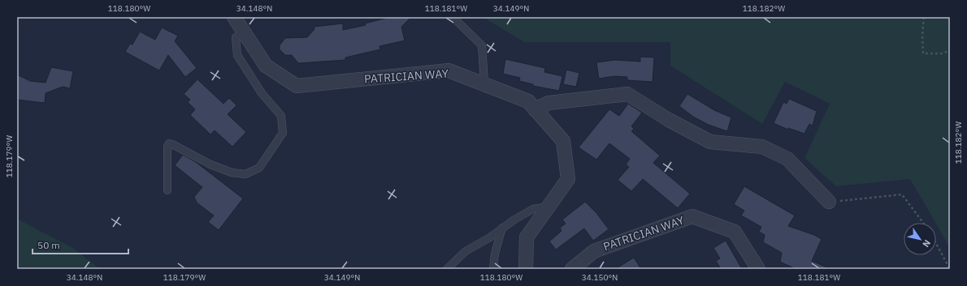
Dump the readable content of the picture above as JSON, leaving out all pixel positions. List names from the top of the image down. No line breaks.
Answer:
{"streets":{"street":["PATRICIAN WAY"]},"scale_bar":"50 m","north":"bottom right","coordinates":["118.180°W","34.148°N","118.181°W","34.149°N","118.182°W","118.179°W","34.150°N"]}
